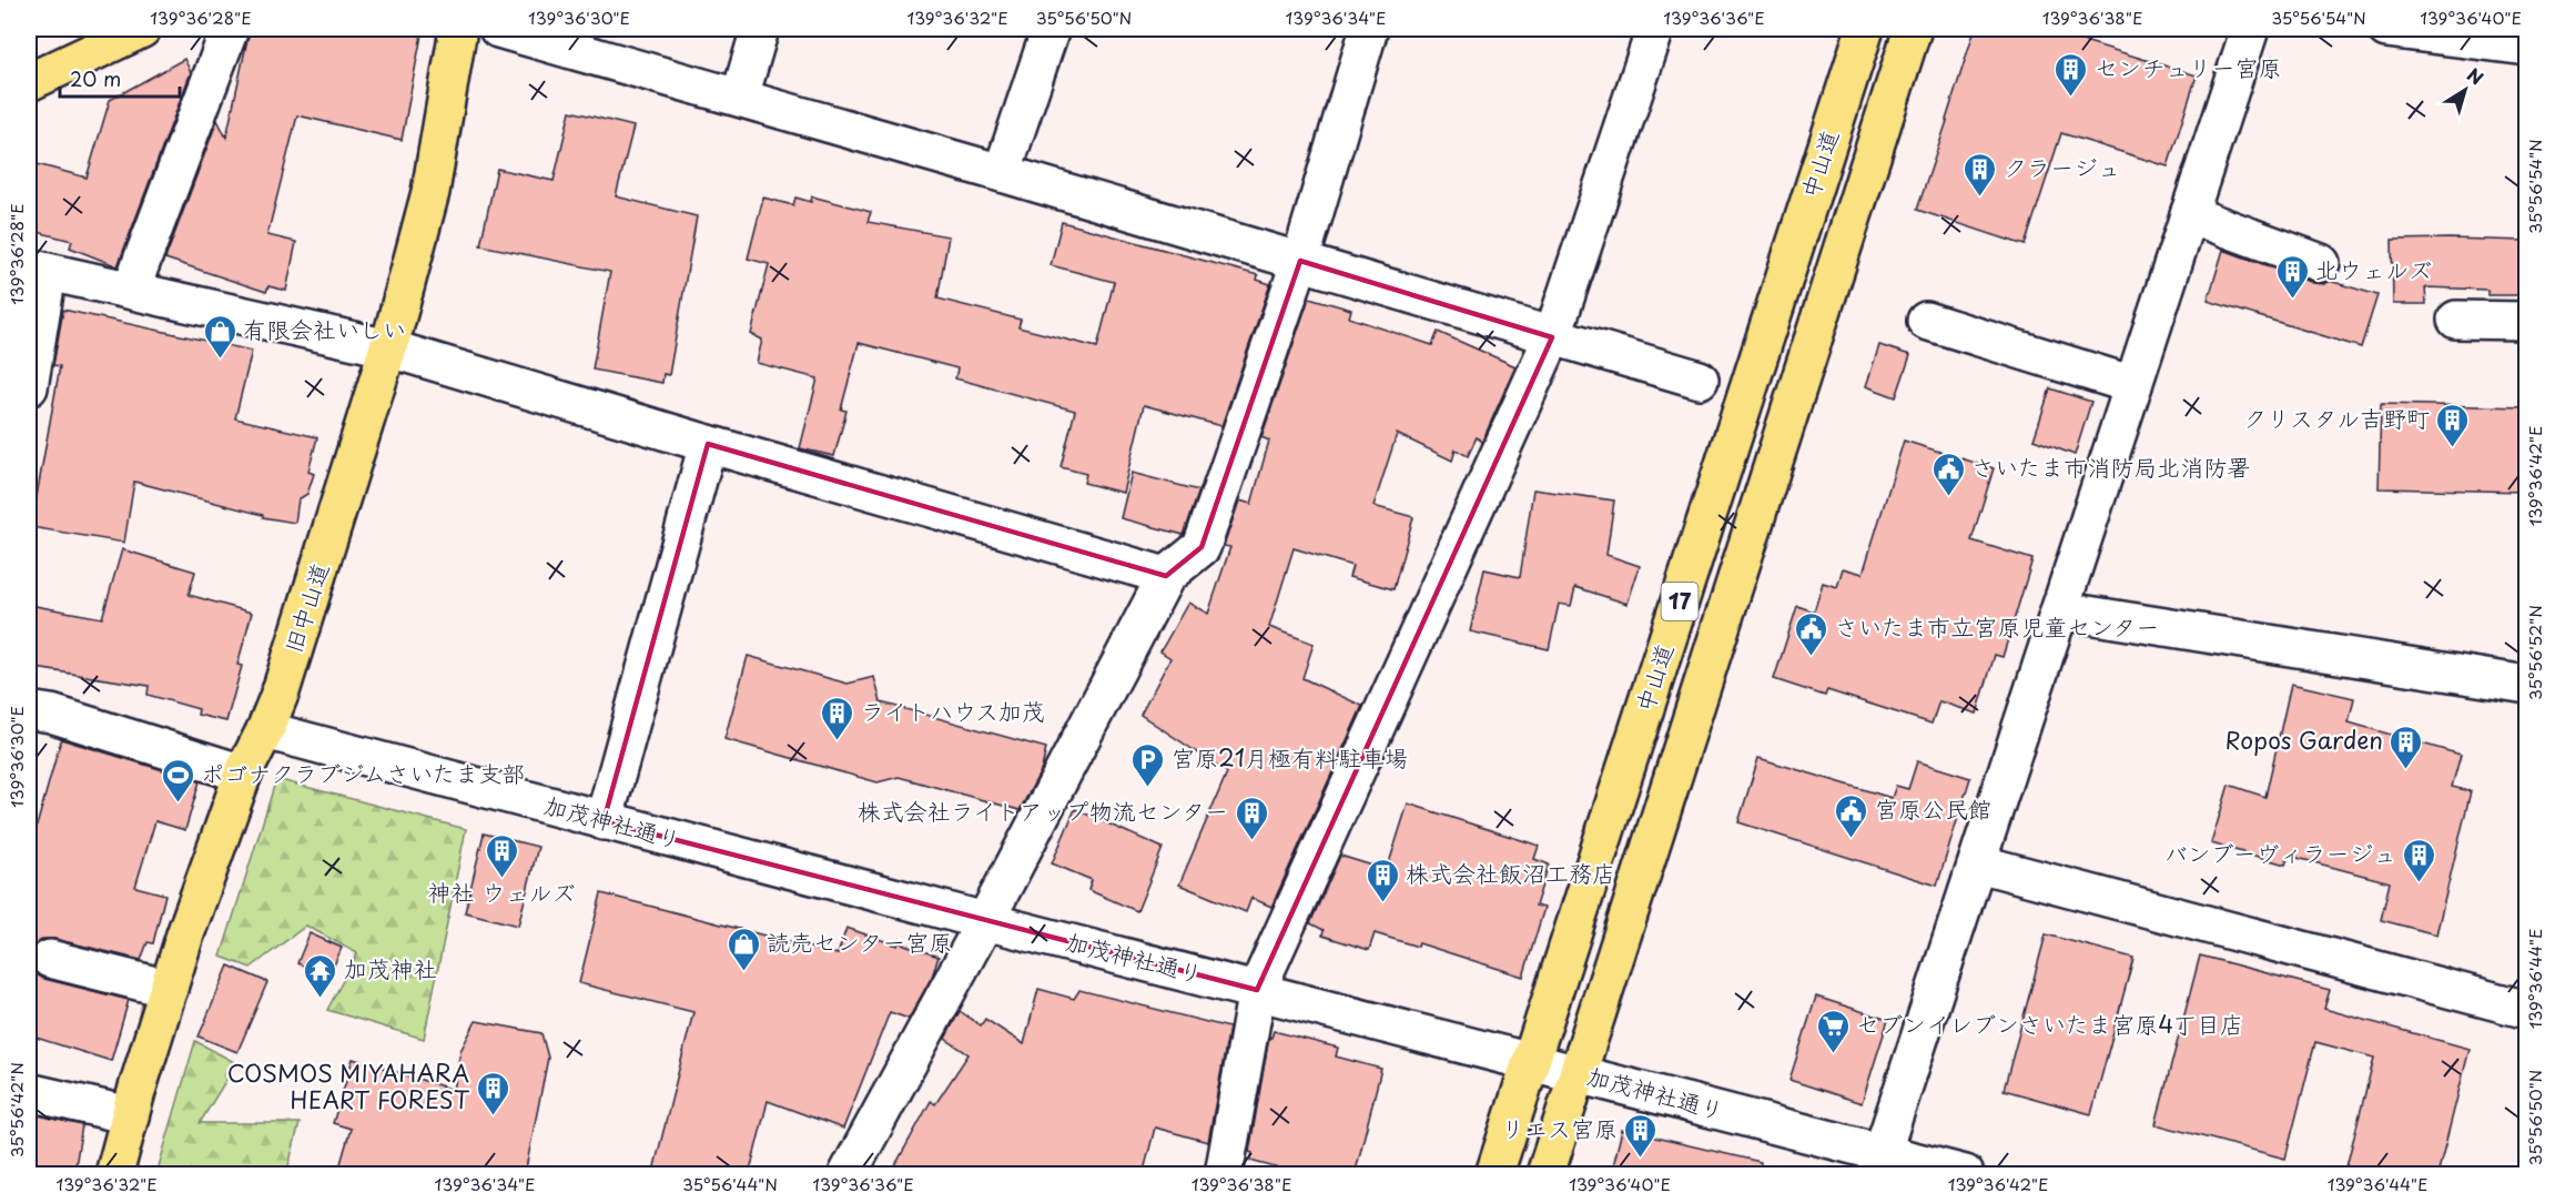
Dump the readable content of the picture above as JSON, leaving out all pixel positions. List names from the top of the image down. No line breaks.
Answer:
{"streets":{"main road":["中山道","17","旧中山道"],"street":["加茂神社通り"]},"crossings":[["中山道","加茂神社通り"],["旧中山道","加茂神社通り"]],"places":{"building":["センチュリー宮原","クラージュ","北ウェルズ","クリスタル吉野町","ライトハウス加茂","Ropos Garden","株式会社ライトアップ物流センター","神社 ウェルズ","バンブーヴィラージュ","株式会社飯沼工務店","COSMOS MIYAHARA HEART FOREST","リエス宮原"],"shop":["有限会社いしい","読売センター宮原"],"public building":["さいたま市消防局北消防署","さいたま市立宮原児童センター","宮原公民館"],"parking":["宮原21月極有料駐車場"],"sports":["ポゴナクラブジムさいたま支部"],"temple":["加茂神社"],"supermarket":["セブンイレブンさいたま宮原4丁目店"]},"scale_bar":"20 m","north":"top right","coordinates":["139°36'28\"E","139°36'30\"E","139°36'32\"E","35°56'50\"N","139°36'34\"E","139°36'36\"E","139°36'38\"E","35°56'54\"N","139°36'40\"E","139°36'42\"E","35°56'52\"N","139°36'44\"E","35°56'42\"N","35°56'44\"N"]}
